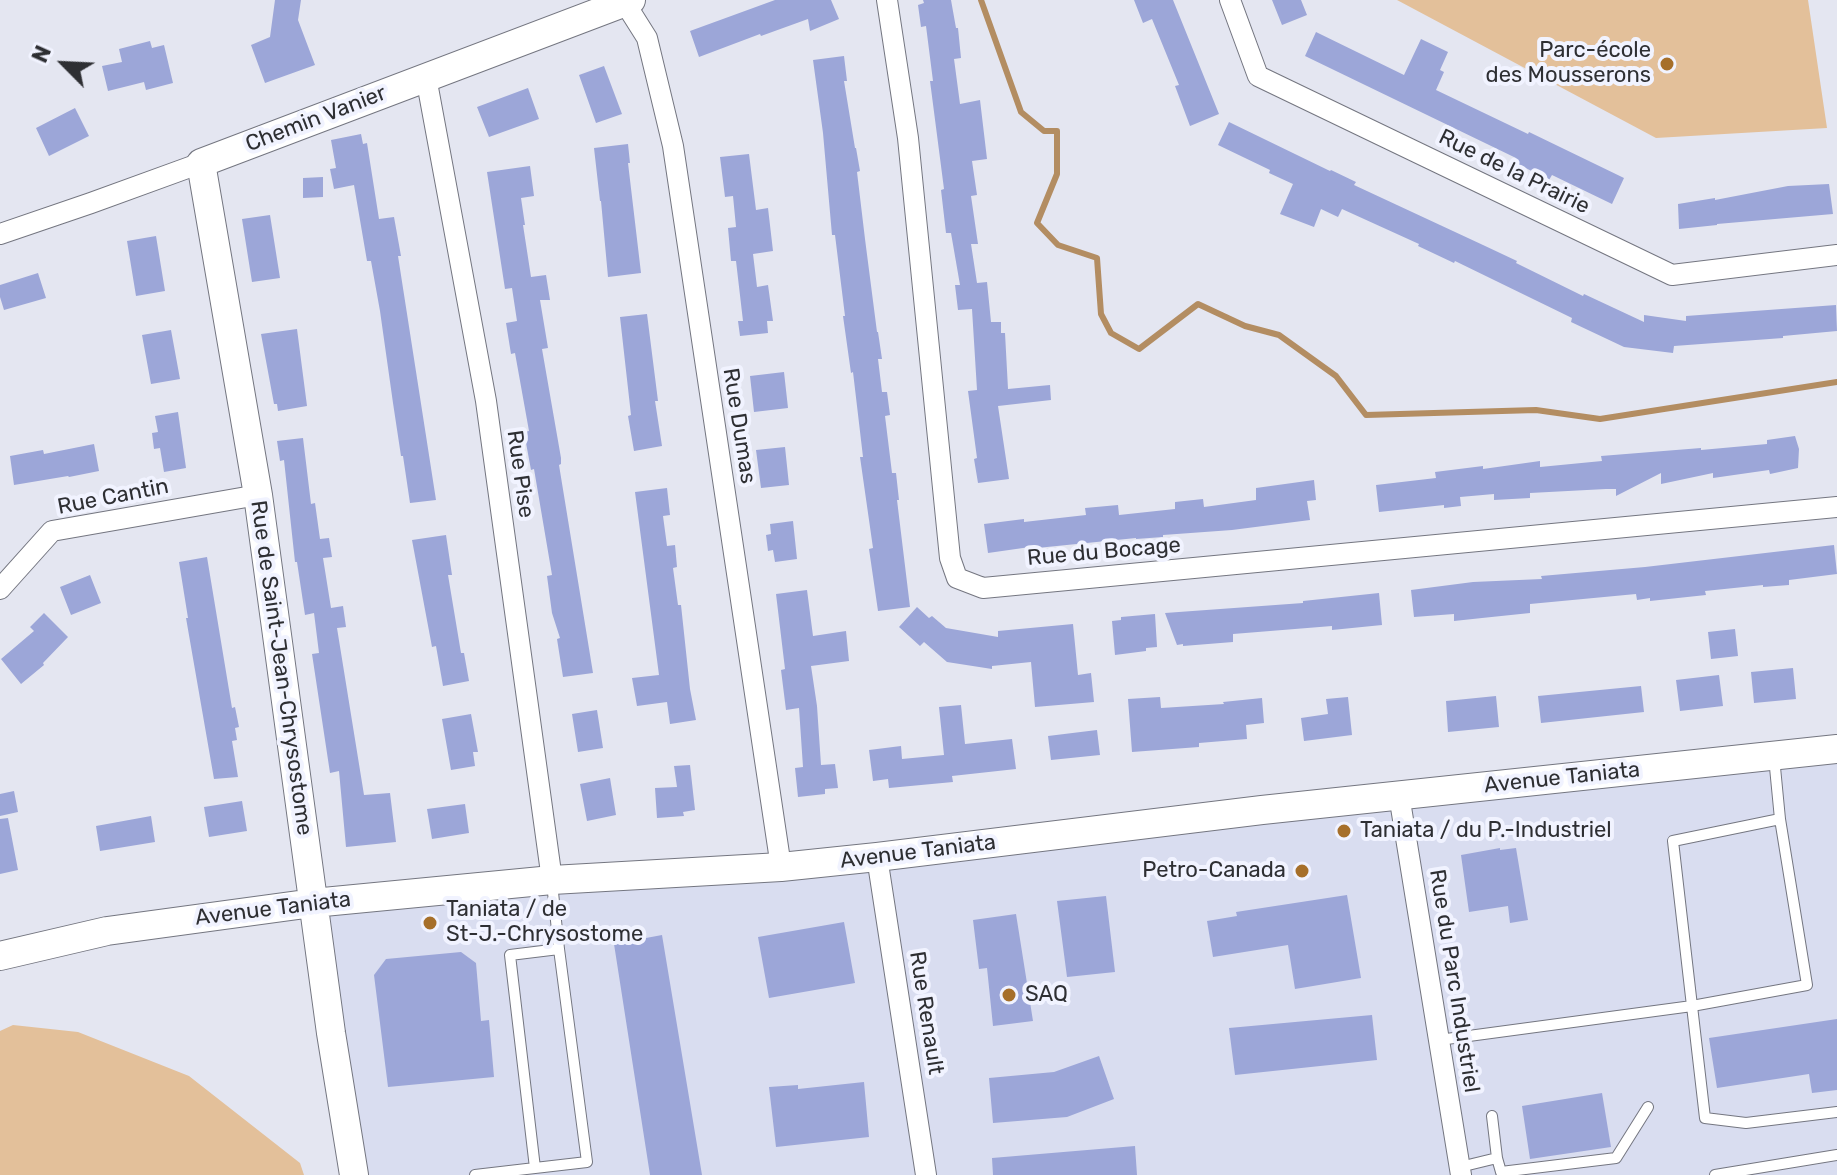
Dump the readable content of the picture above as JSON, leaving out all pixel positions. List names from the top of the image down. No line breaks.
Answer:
{"streets":{"main road":["Chemin Vanier","Rue de Saint-Jean-Chrysostome","Avenue Taniata"],"street":["Rue de la Prairie","Rue Dumas","Rue Pise","Rue Cantin","Rue du Bocage","Rue du Parc Industriel","Rue Renault"]},"crossings":[["Chemin Vanier","Rue Dumas"],["Chemin Vanier","Rue Pise"],["Chemin Vanier","Rue de Saint-Jean-Chrysostome"],["Rue Dumas","Avenue Taniata"],["Rue Pise","Avenue Taniata"],["Rue Cantin","Rue de Saint-Jean-Chrysostome"],["Rue de Saint-Jean-Chrysostome","Avenue Taniata"],["Avenue Taniata","Rue du Parc Industriel"],["Avenue Taniata","Rue Renault"]],"places":["Parc-école des Mousserons","Taniata / du P.-Industriel","Petro-Canada","Taniata / de St-J.-Chrysostome","SAQ"],"north":"top left"}
